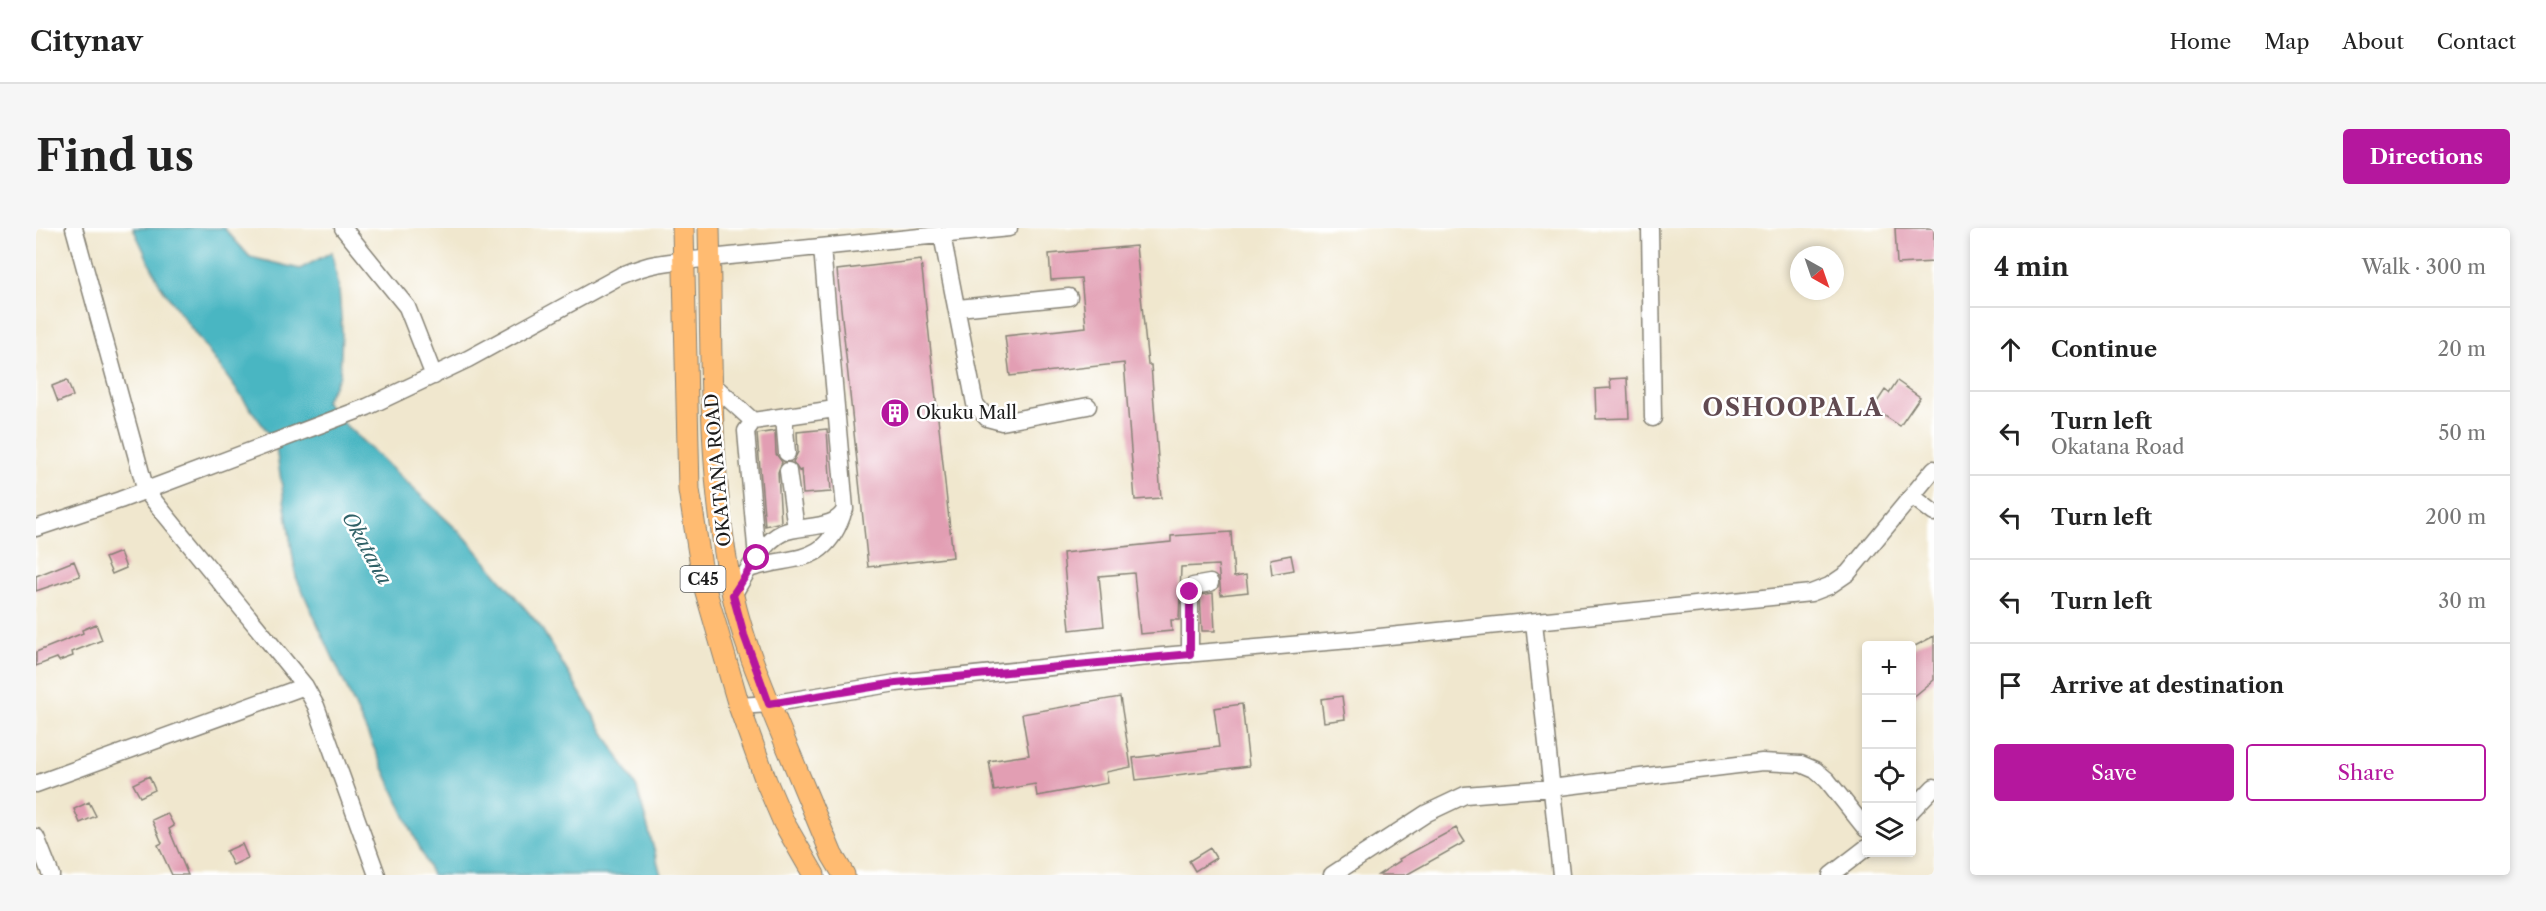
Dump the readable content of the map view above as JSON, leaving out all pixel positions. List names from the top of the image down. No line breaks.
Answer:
{"streets":{"main road":["OKATANA ROAD","C45"]},"crossings":[["OKATANA ROAD","C45"]],"districts":["OSHOOPALA"],"water":["Okatana"],"places":{"building":["Okuku Mall"]},"north":"bottom right","page":{"header":"Citynav","nav":["Home","Map","About","Contact"],"buttons":["Directions",["Save","Share"]],"title":"Find us","heading":["4 min","Walk · 300 m"],"list":[["Continue","20 m"],["Turn left","Okatana Road","50 m"],["Turn left","200 m"],["Turn left","30 m"],"Arrive at destination"],"map_buttons":["+","−"]}}
